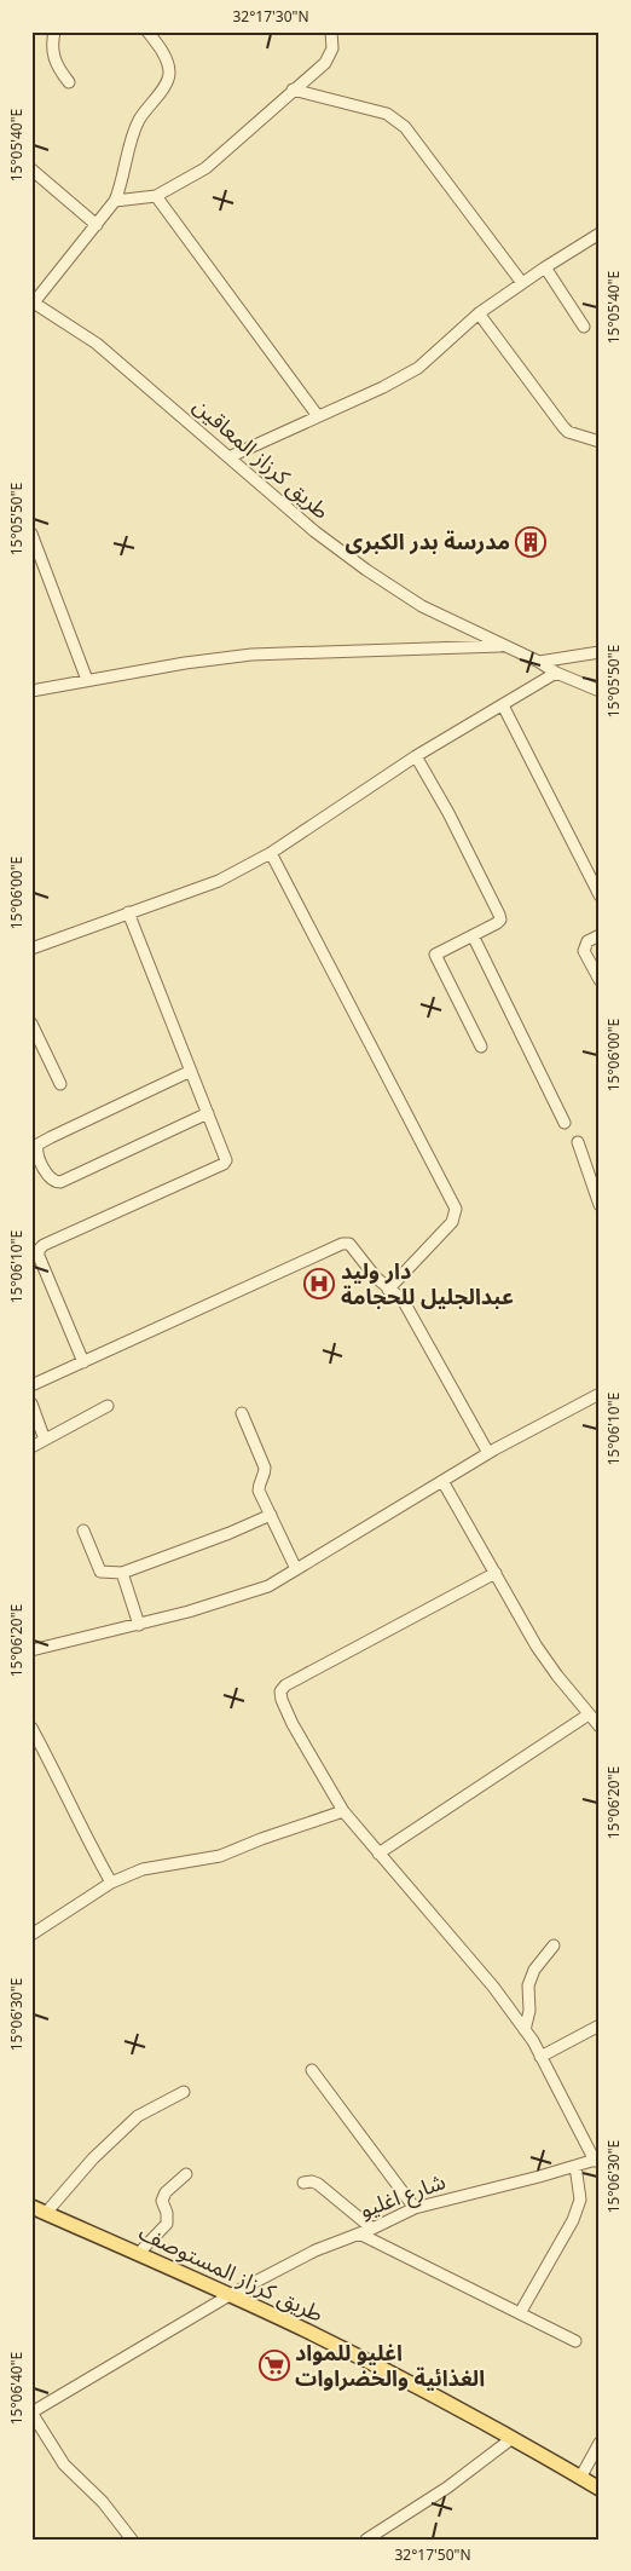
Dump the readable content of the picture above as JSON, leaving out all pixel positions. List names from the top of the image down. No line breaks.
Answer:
{"streets":{"main road":["طريق كرزاز المستوصف"],"street":["طريق كرزاز المعاقين","شارع اغليو"]},"crossings":[["شارع اغليو","طريق كرزاز المستوصف"]],"places":{"building":["مدرسة بدر الكبرى"],"hospital":["دار وليد عبدالجليل للحجامة"],"supermarket":["اغليو للمواد الغذائية والخضراوات"]},"coordinates":["32°17'30\"N","15°05'40\"E","15°05'50\"E","15°06'00\"E","15°06'10\"E","15°06'20\"E","15°06'30\"E","15°06'40\"E","32°17'50\"N"]}
